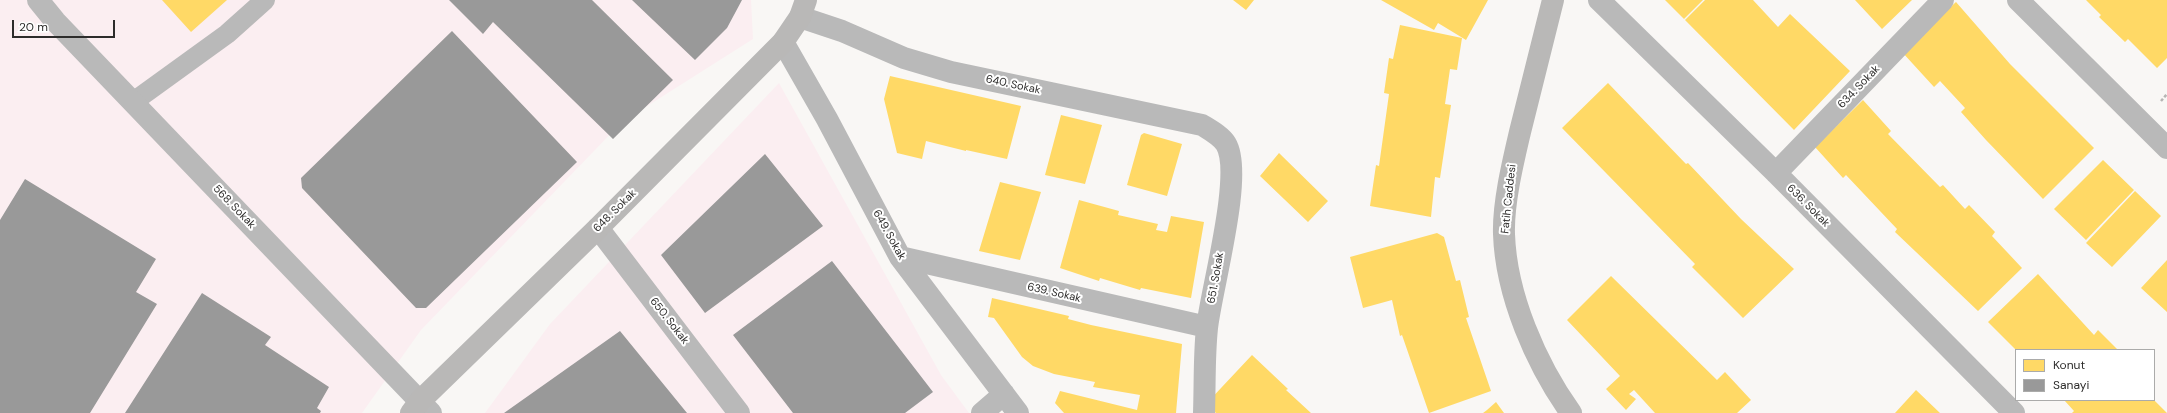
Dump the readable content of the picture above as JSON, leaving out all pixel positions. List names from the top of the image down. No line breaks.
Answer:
{"streets":{"street":["640. Sokak","634. Sokak","Fatih Caddesi","636. Sokak","568. Sokak","648. Sokak","649. Sokak","651. Sokak","639. Sokak","650. Sokak"]},"crossings":[["640. Sokak","648. Sokak"],["640. Sokak","651. Sokak"],["634. Sokak","636. Sokak"],["568. Sokak","648. Sokak"],["648. Sokak","649. Sokak"],["648. Sokak","650. Sokak"],["649. Sokak","639. Sokak"],["651. Sokak","639. Sokak"]],"legend":["Konut","Sanayi"],"scale_bar":"20 m"}
